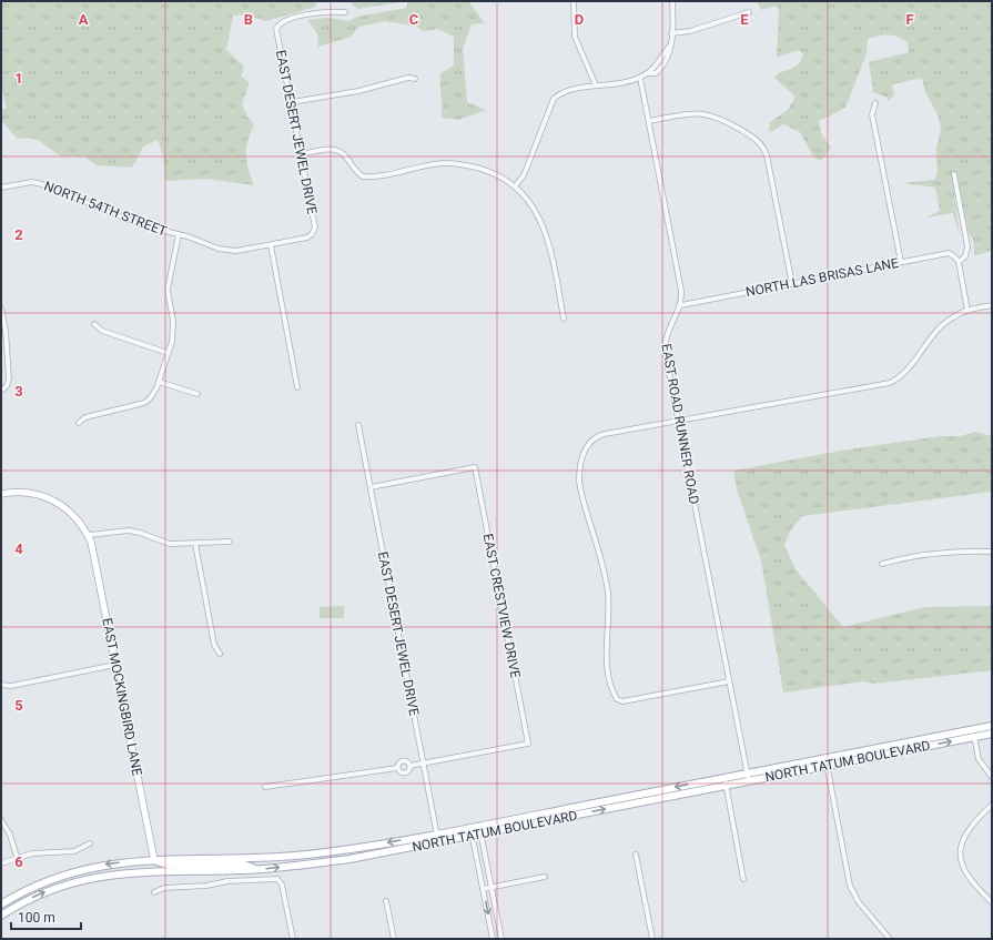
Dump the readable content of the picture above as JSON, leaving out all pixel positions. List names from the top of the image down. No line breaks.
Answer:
{"streets":{"main road":["NORTH TATUM BOULEVARD"],"street":["EAST DESERT JEWEL DRIVE","NORTH 54TH STREET","NORTH LAS BRISAS LANE","EAST ROAD RUNNER ROAD","EAST CRESTVIEW DRIVE","EAST MOCKINGBIRD LANE"]},"crossings":[["EAST DESERT JEWEL DRIVE","NORTH 54TH STREET"],["EAST DESERT JEWEL DRIVE","EAST CRESTVIEW DRIVE"],["EAST DESERT JEWEL DRIVE","NORTH TATUM BOULEVARD"],["NORTH LAS BRISAS LANE","EAST ROAD RUNNER ROAD"],["EAST ROAD RUNNER ROAD","NORTH TATUM BOULEVARD"],["EAST MOCKINGBIRD LANE","NORTH TATUM BOULEVARD"]],"scale_bar":"100 m","grid":{"columns":["A","B","C","D","E","F"],"rows":["1","2","3","4","5","6"]}}
